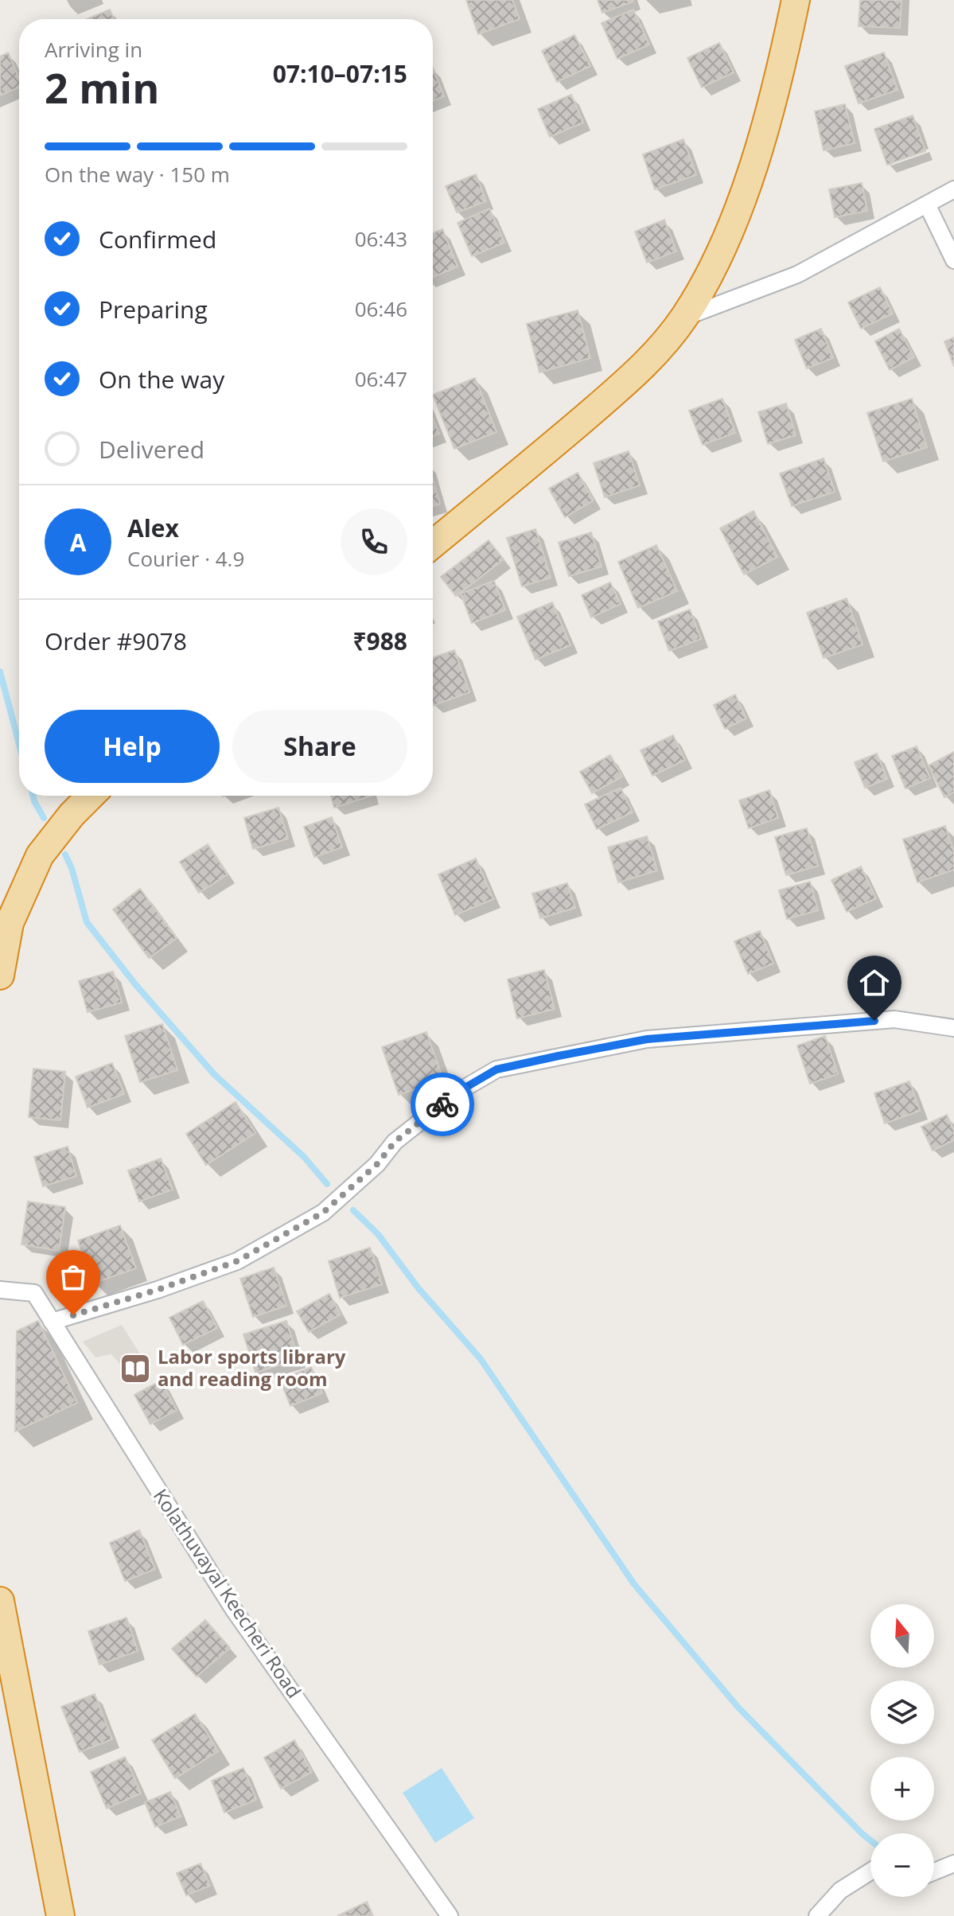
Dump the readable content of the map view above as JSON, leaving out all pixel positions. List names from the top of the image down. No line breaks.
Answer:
{"streets":{"street":["Kolathuvayal Keecheri Road"]},"places":{"library":["Labor sports library and reading room"]},"north":"top","page":{"heading":["2 min","Arriving in","07:10–07:15"],"panel":["Alex","Courier · 4.9","Order #9078","₹988"],"bar":"On the way · 150 m","list":[["Confirmed","06:43"],["Preparing","06:46"],["On the way","06:47"],"Delivered"],"round":"A","buttons":["Help","Share"],"map_buttons":["+","−"]}}
